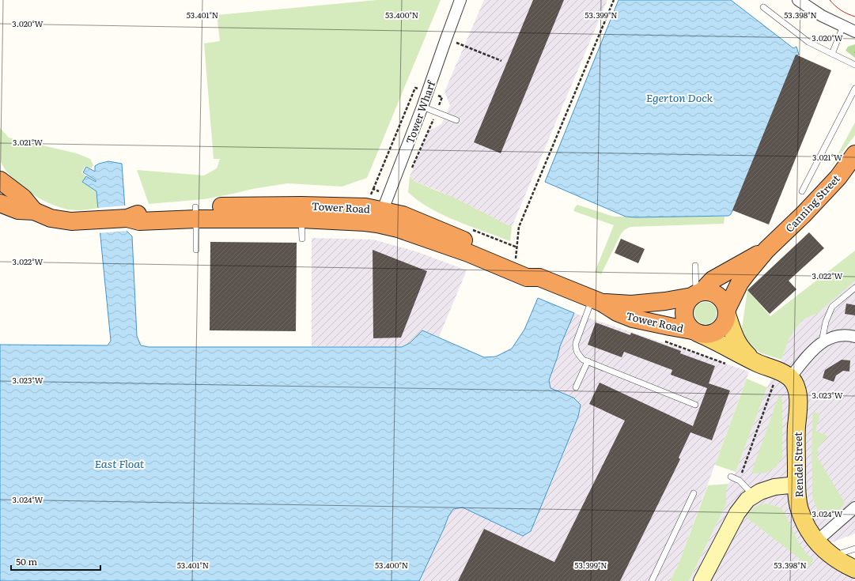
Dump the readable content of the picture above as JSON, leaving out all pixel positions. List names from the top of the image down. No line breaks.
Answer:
{"streets":{"highway":["Canning Street","Tower Road"],"main road":["Rendel Street"],"street":["Tower Wharf"]},"crossings":[["Tower Wharf","Tower Road"],["Canning Street","Tower Road"]],"water":["Egerton Dock","East Float"],"scale_bar":"50 m","coordinates":["53.401°N","53.400°N","53.399°N","53.398°N","3.020°W","3.021°W","3.022°W","3.023°W","3.024°W"]}
